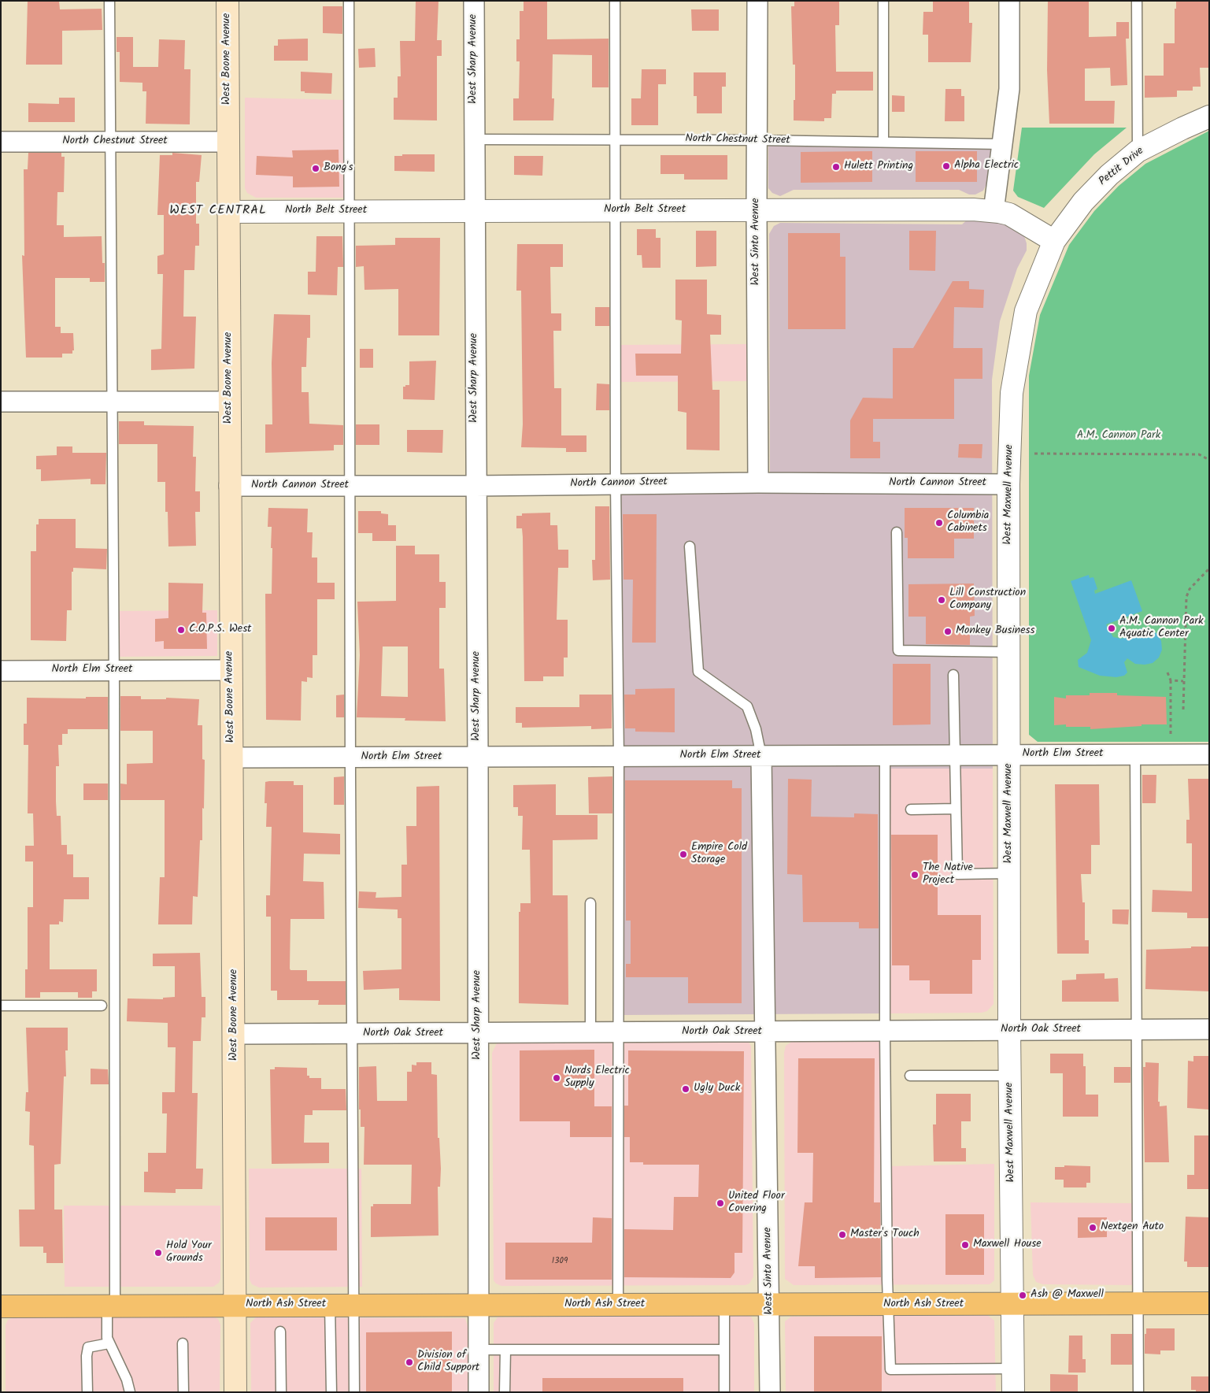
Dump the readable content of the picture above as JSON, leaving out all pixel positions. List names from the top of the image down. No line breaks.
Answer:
{"streets":{"main road":["West Boone Avenue","North Ash Street"],"street":["West Sharp Avenue","North Chestnut Street","Pettit Drive","North Belt Street","West Sinto Avenue","North Cannon Street","West Maxwell Avenue","North Elm Street","North Oak Street"]},"crossings":[["West Boone Avenue","North Chestnut Street"],["West Boone Avenue","North Belt Street"],["West Boone Avenue","North Cannon Street"],["West Boone Avenue","North Elm Street"],["West Boone Avenue","North Oak Street"],["West Boone Avenue","North Ash Street"],["West Sharp Avenue","North Chestnut Street"],["West Sharp Avenue","North Belt Street"],["West Sharp Avenue","North Cannon Street"],["West Sharp Avenue","North Elm Street"],["West Sharp Avenue","North Oak Street"],["West Sharp Avenue","North Ash Street"],["North Chestnut Street","West Sinto Avenue"],["Pettit Drive","North Belt Street"],["Pettit Drive","West Maxwell Avenue"],["North Belt Street","West Sinto Avenue"],["North Belt Street","West Maxwell Avenue"],["West Sinto Avenue","North Cannon Street"],["West Sinto Avenue","North Elm Street"],["West Sinto Avenue","North Oak Street"],["West Sinto Avenue","North Ash Street"],["North Cannon Street","West Maxwell Avenue"],["West Maxwell Avenue","North Elm Street"],["West Maxwell Avenue","North Oak Street"],["West Maxwell Avenue","North Ash Street"]],"districts":["WEST CENTRAL"],"parks":["A.M. Cannon Park"],"places":["Alpha Electric","Hulett Printing","Bong's","Columbia Cabinets","Lill Construction Company","A.M. Cannon Park Aquatic Center","C.O.P.S. West","Monkey Business","Empire Cold Storage","The Native Project","Nords Electric Supply","Ugly Duck","United Floor Covering","Nextgen Auto","Master's Touch","Maxwell House","Hold Your Grounds","Ash @ Maxwell","Division of Child Support"],"house_numbers":["1309"]}
